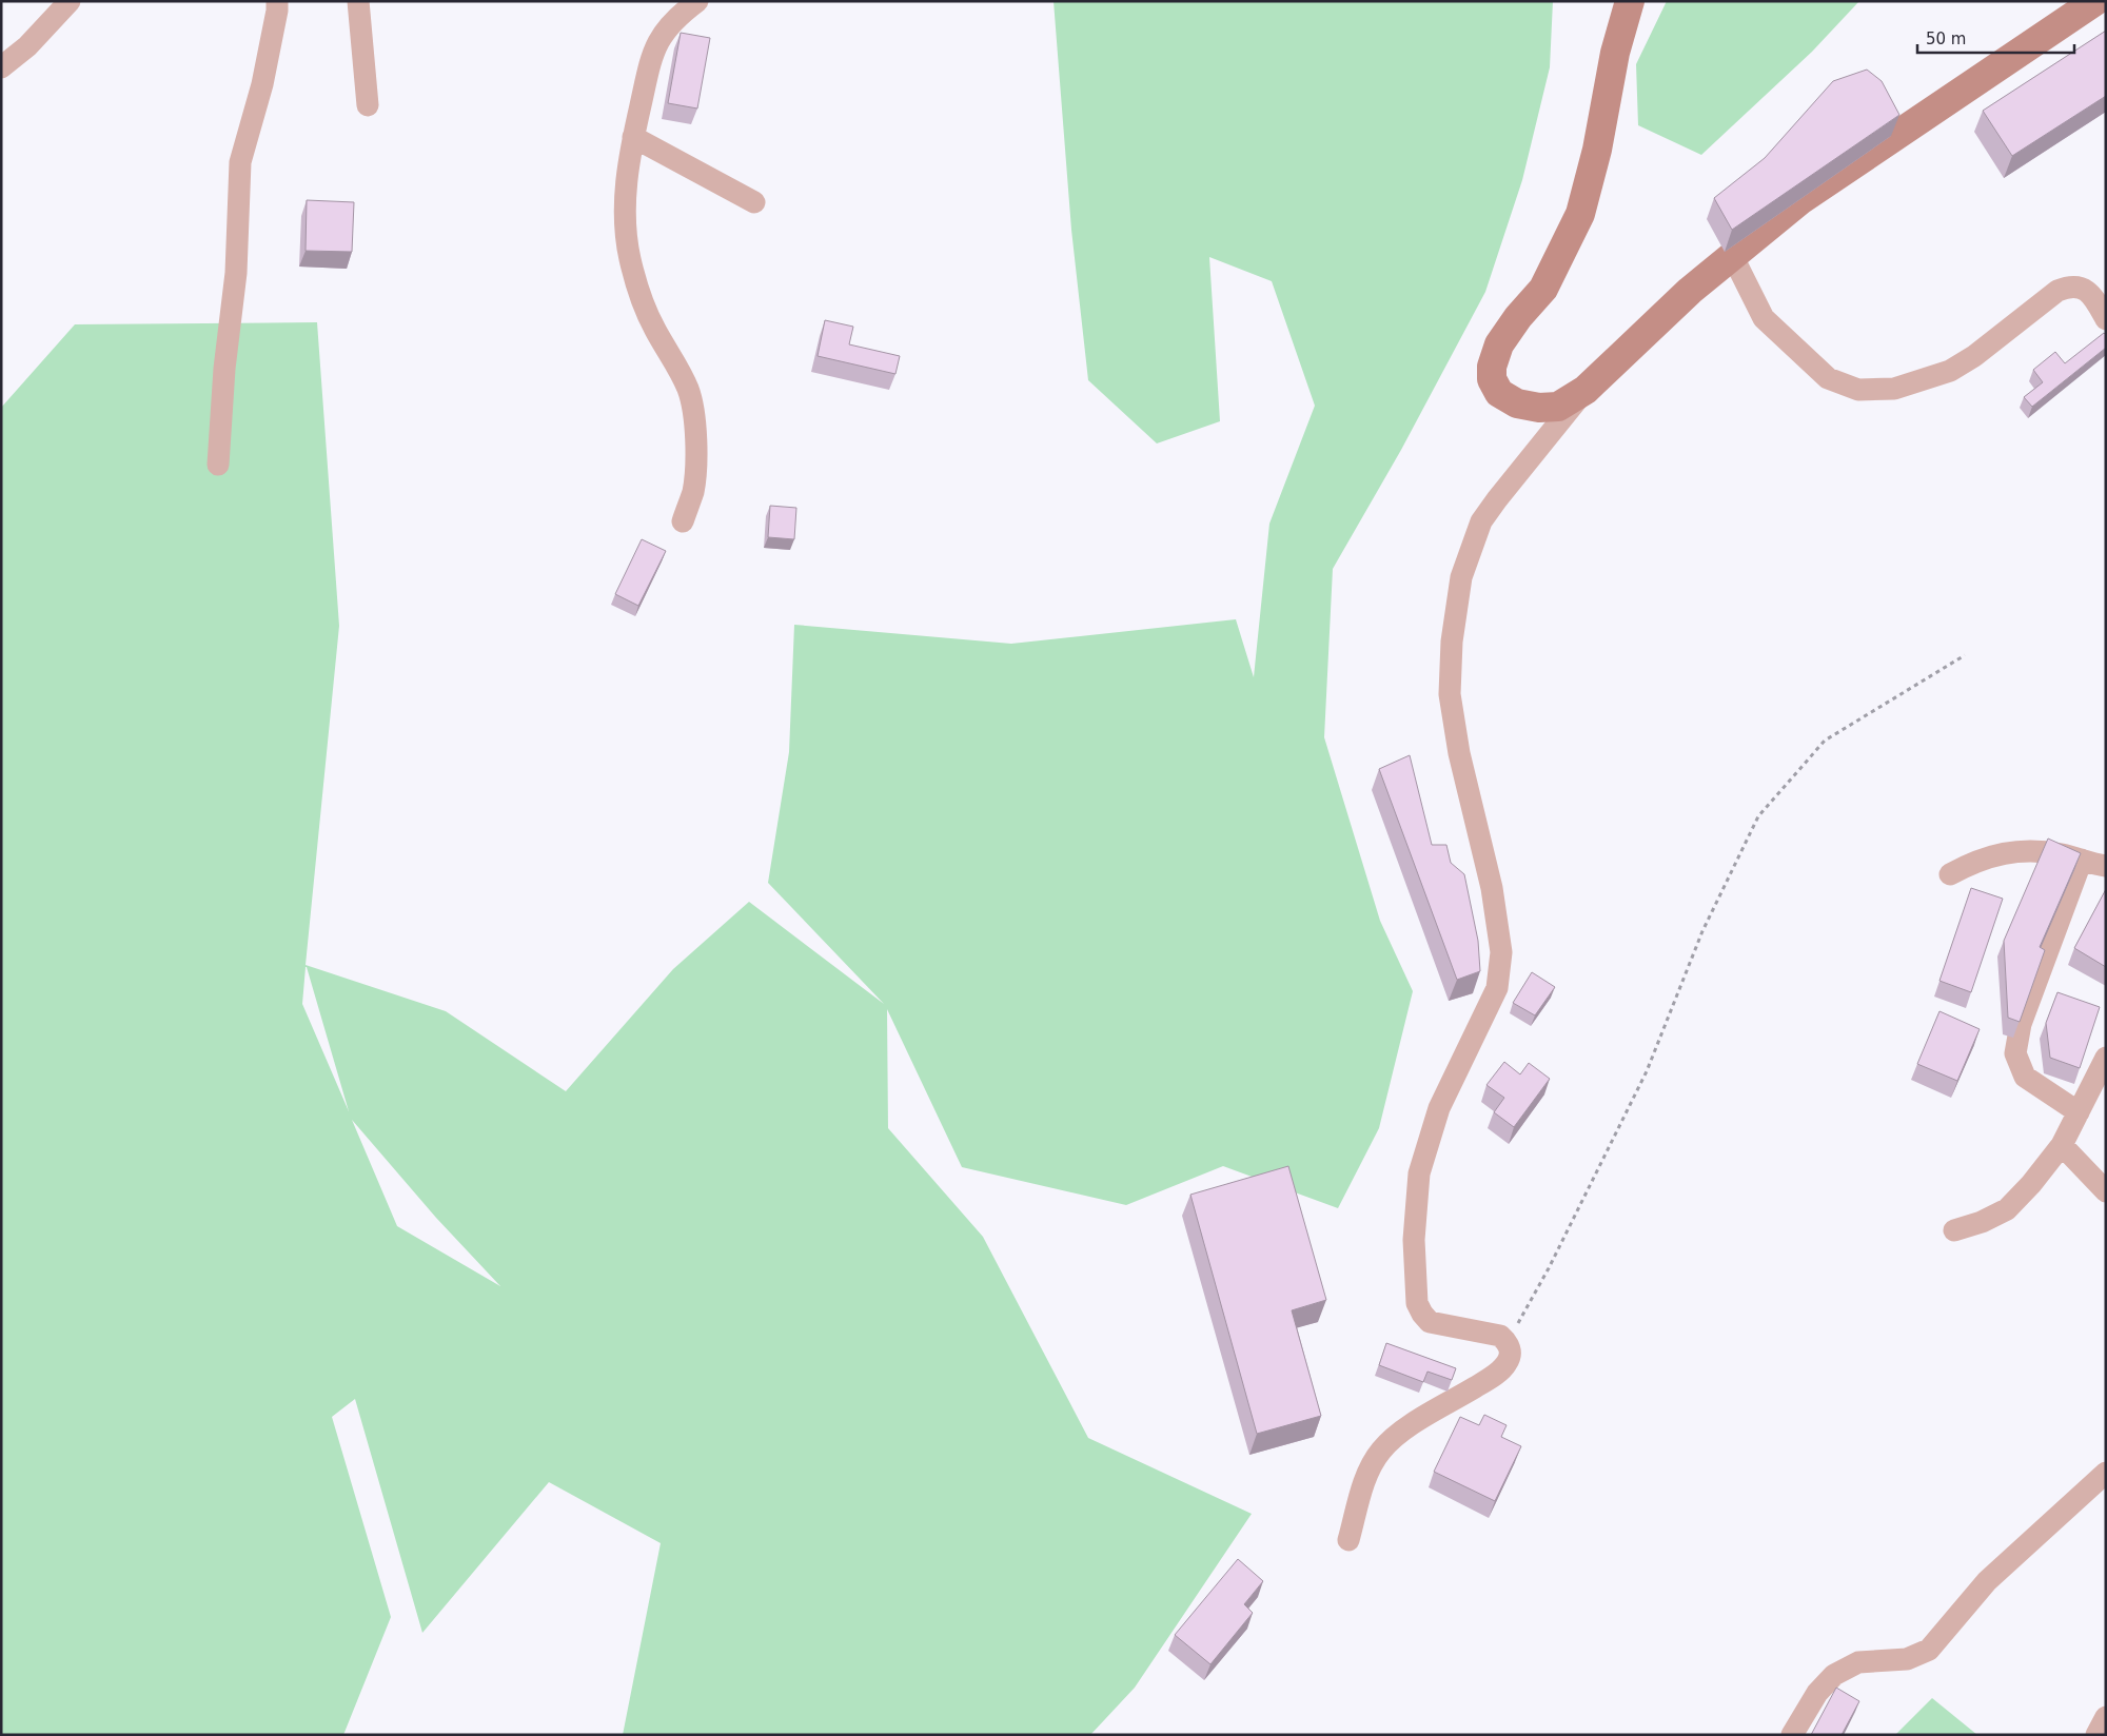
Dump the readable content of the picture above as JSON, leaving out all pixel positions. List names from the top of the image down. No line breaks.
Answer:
{"scale_bar":"50 m"}
